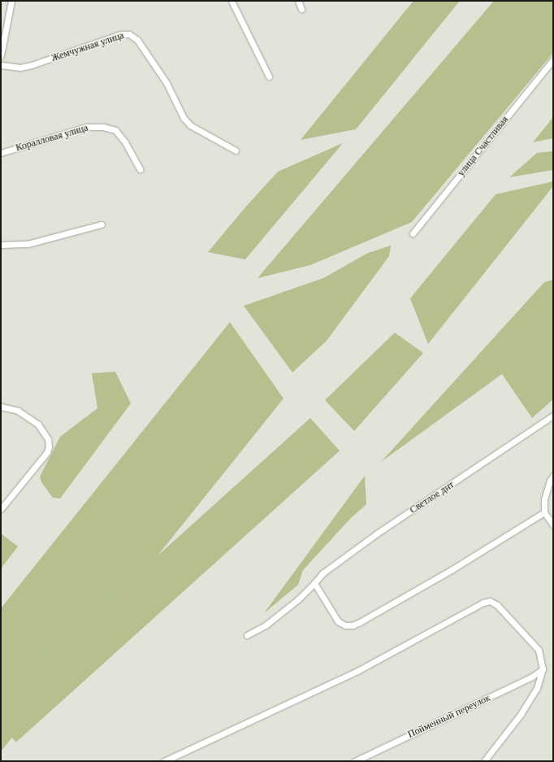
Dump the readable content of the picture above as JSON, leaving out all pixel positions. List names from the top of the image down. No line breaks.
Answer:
{"streets":{"street":["Жемчужная улица","Коралловая улица","улица Счастливая","Светлое днт","Пойменный переулок"]}}
